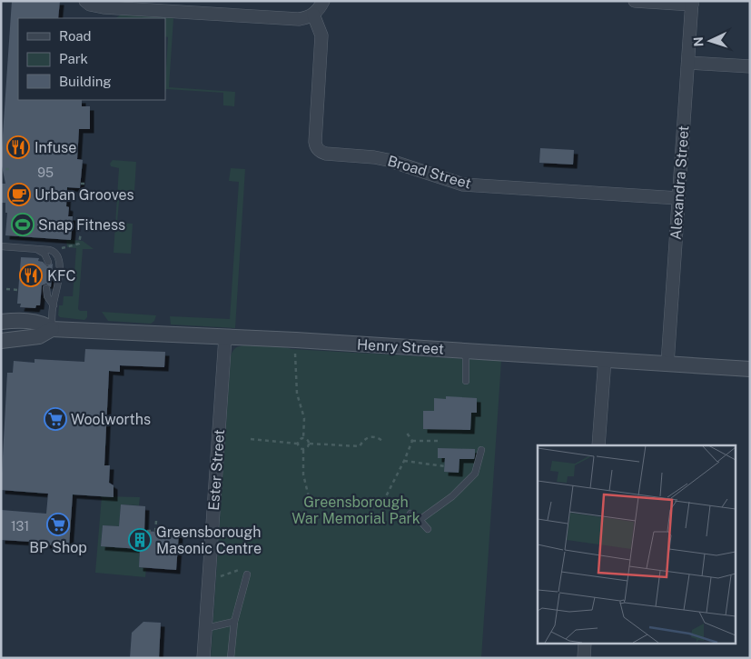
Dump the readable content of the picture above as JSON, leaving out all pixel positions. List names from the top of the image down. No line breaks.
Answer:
{"streets":{"street":["Broad Street","Alexandra Street","Henry Street","Ester Street"]},"crossings":[["Broad Street","Alexandra Street"],["Alexandra Street","Henry Street"],["Henry Street","Ester Street"]],"parks":["Greensborough War Memorial Park"],"places":{"restaurant":["Infuse","KFC"],"cafe":["Urban Grooves"],"sports":["Snap Fitness"],"supermarket":["Woolworths","BP Shop"],"building":["Greensborough Masonic Centre"]},"house_numbers":["95","131"],"legend":["Road","Park","Building"],"north":"left"}
